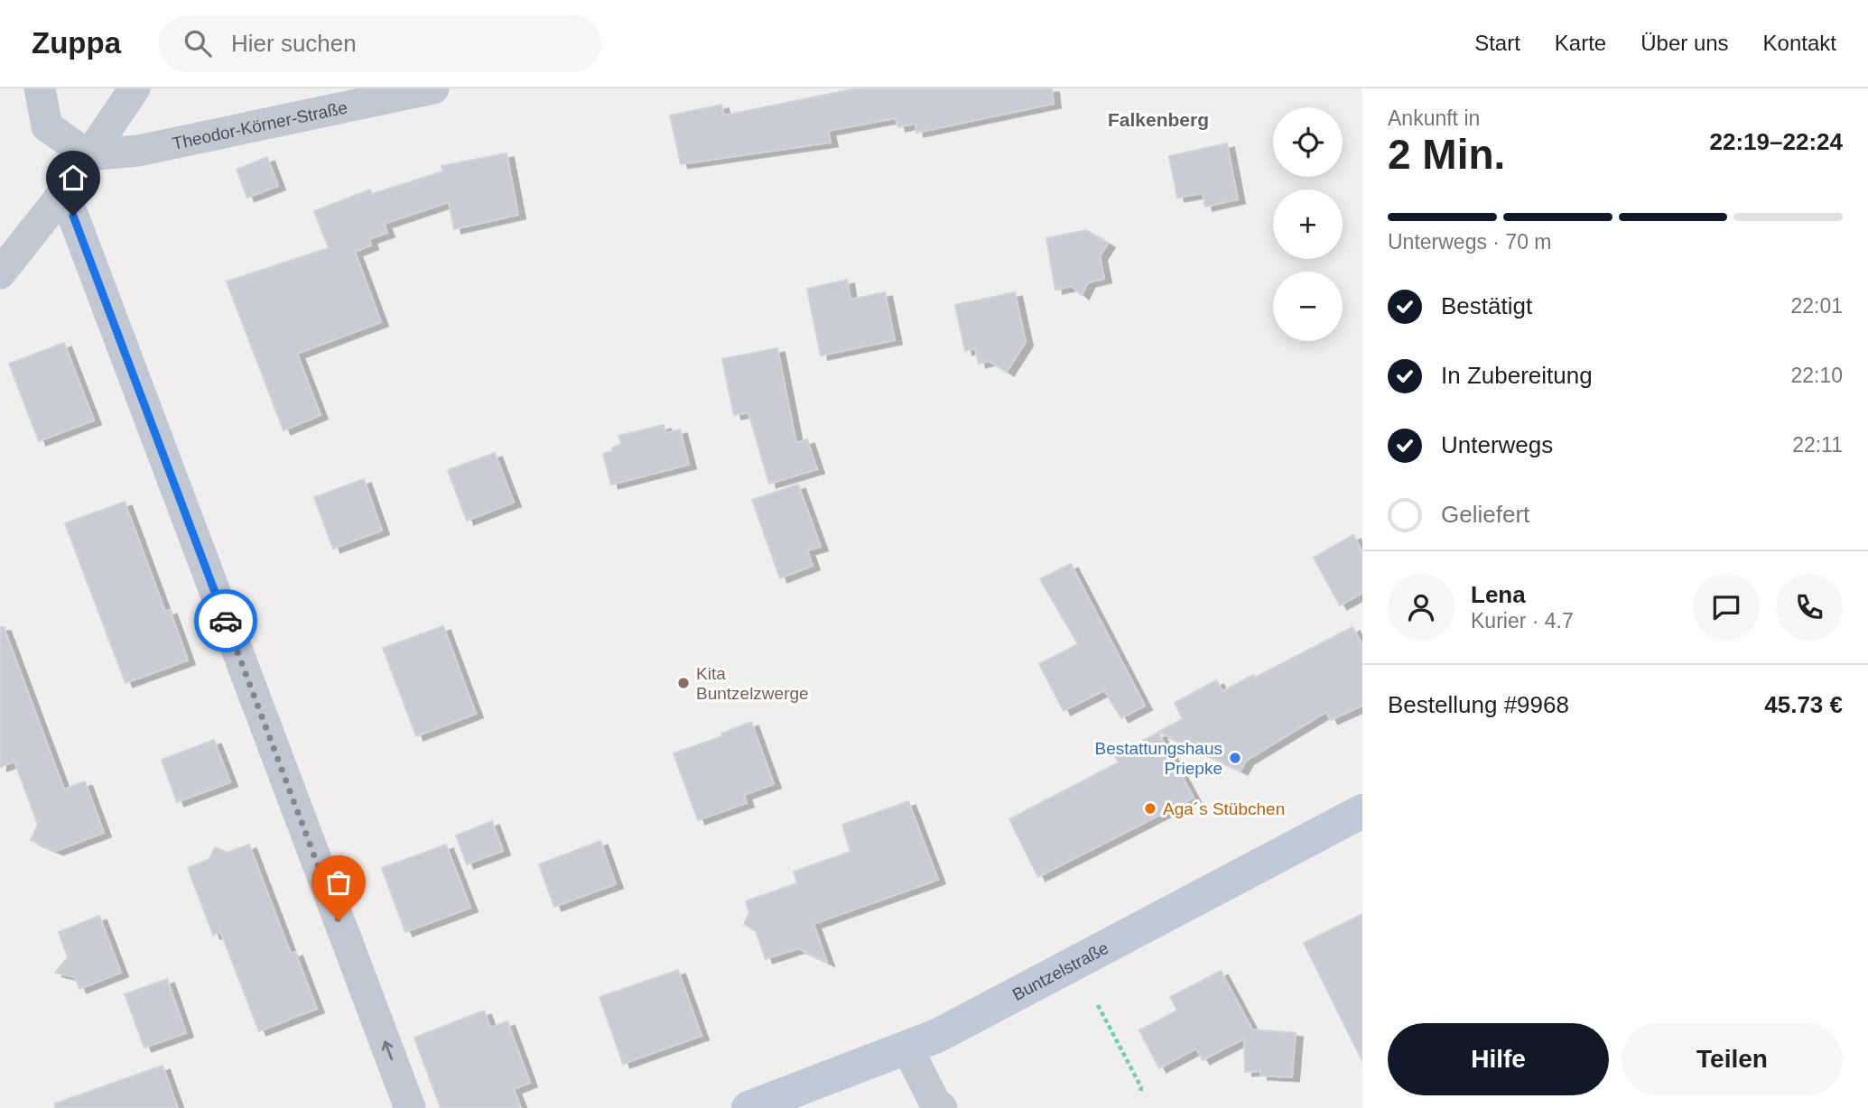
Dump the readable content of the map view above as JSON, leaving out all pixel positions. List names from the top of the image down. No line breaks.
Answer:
{"streets":{"street":["Theodor-Körner-Straße","Buntzelstraße"]},"districts":["Falkenberg"],"places":["Kita Buntzelzwerge","Bestattungshaus Priepke","Aga´s Stübchen"],"page":{"header":"Zuppa","search":"Hier suchen","nav":["Start","Karte","Über uns","Kontakt"],"heading":["2 Min.","Ankunft in","22:19–22:24"],"panel":["Lena","Kurier · 4.7","Bestellung #9968","45.73 €"],"map_buttons":["+","−"],"bar":"Unterwegs · 70 m","list":[["Bestätigt","22:01"],["In Zubereitung","22:10"],["Unterwegs","22:11"],"Geliefert"],"buttons":["Hilfe","Teilen"]}}
